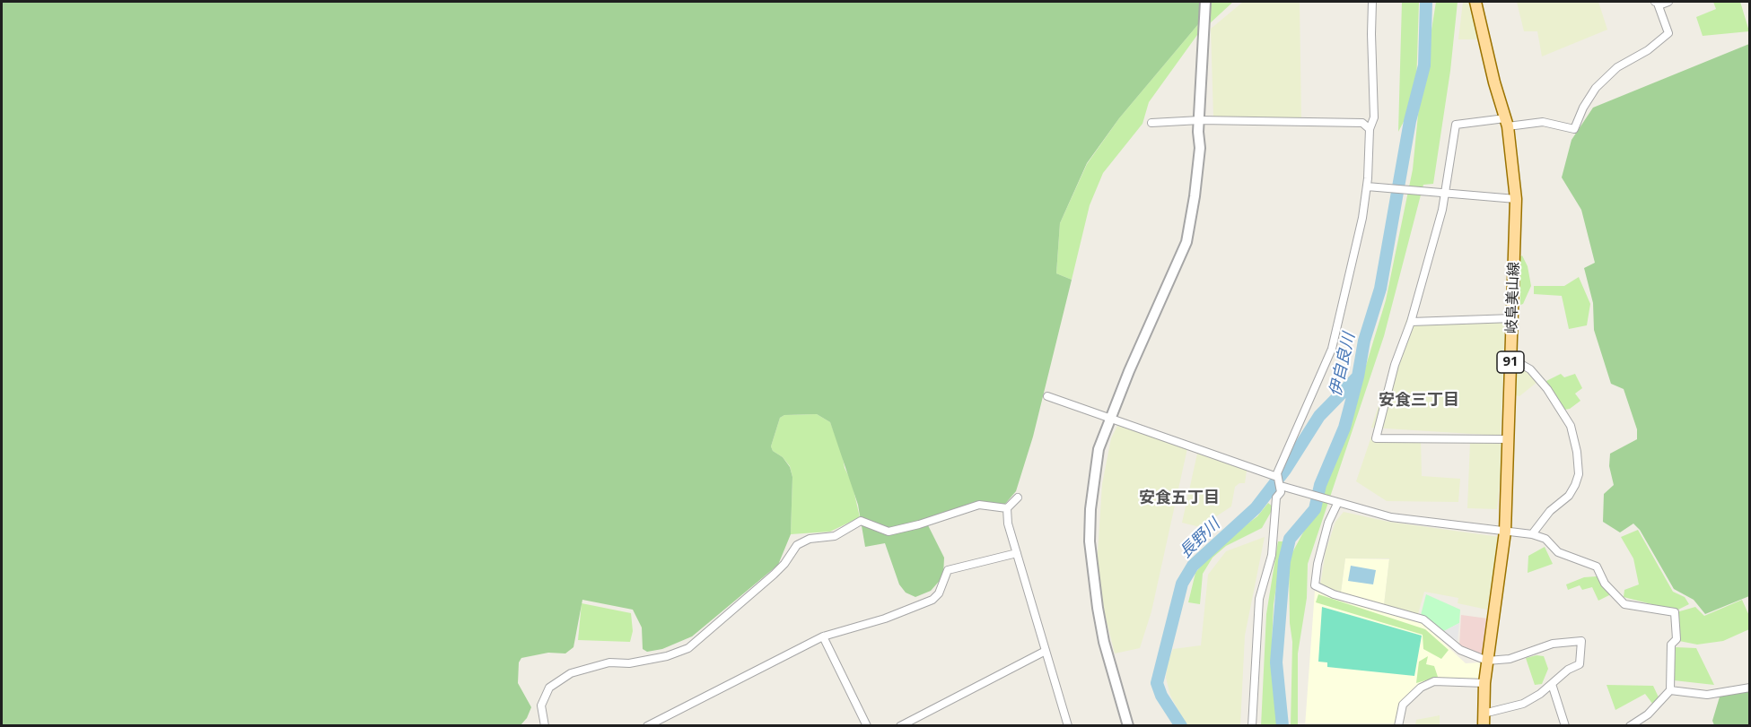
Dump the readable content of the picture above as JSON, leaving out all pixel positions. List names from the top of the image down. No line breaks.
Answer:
{"streets":{"main road":["岐阜美山線","91"]},"districts":["安食三丁目","安食五丁目"],"water":["伊自良川","長野川"]}
